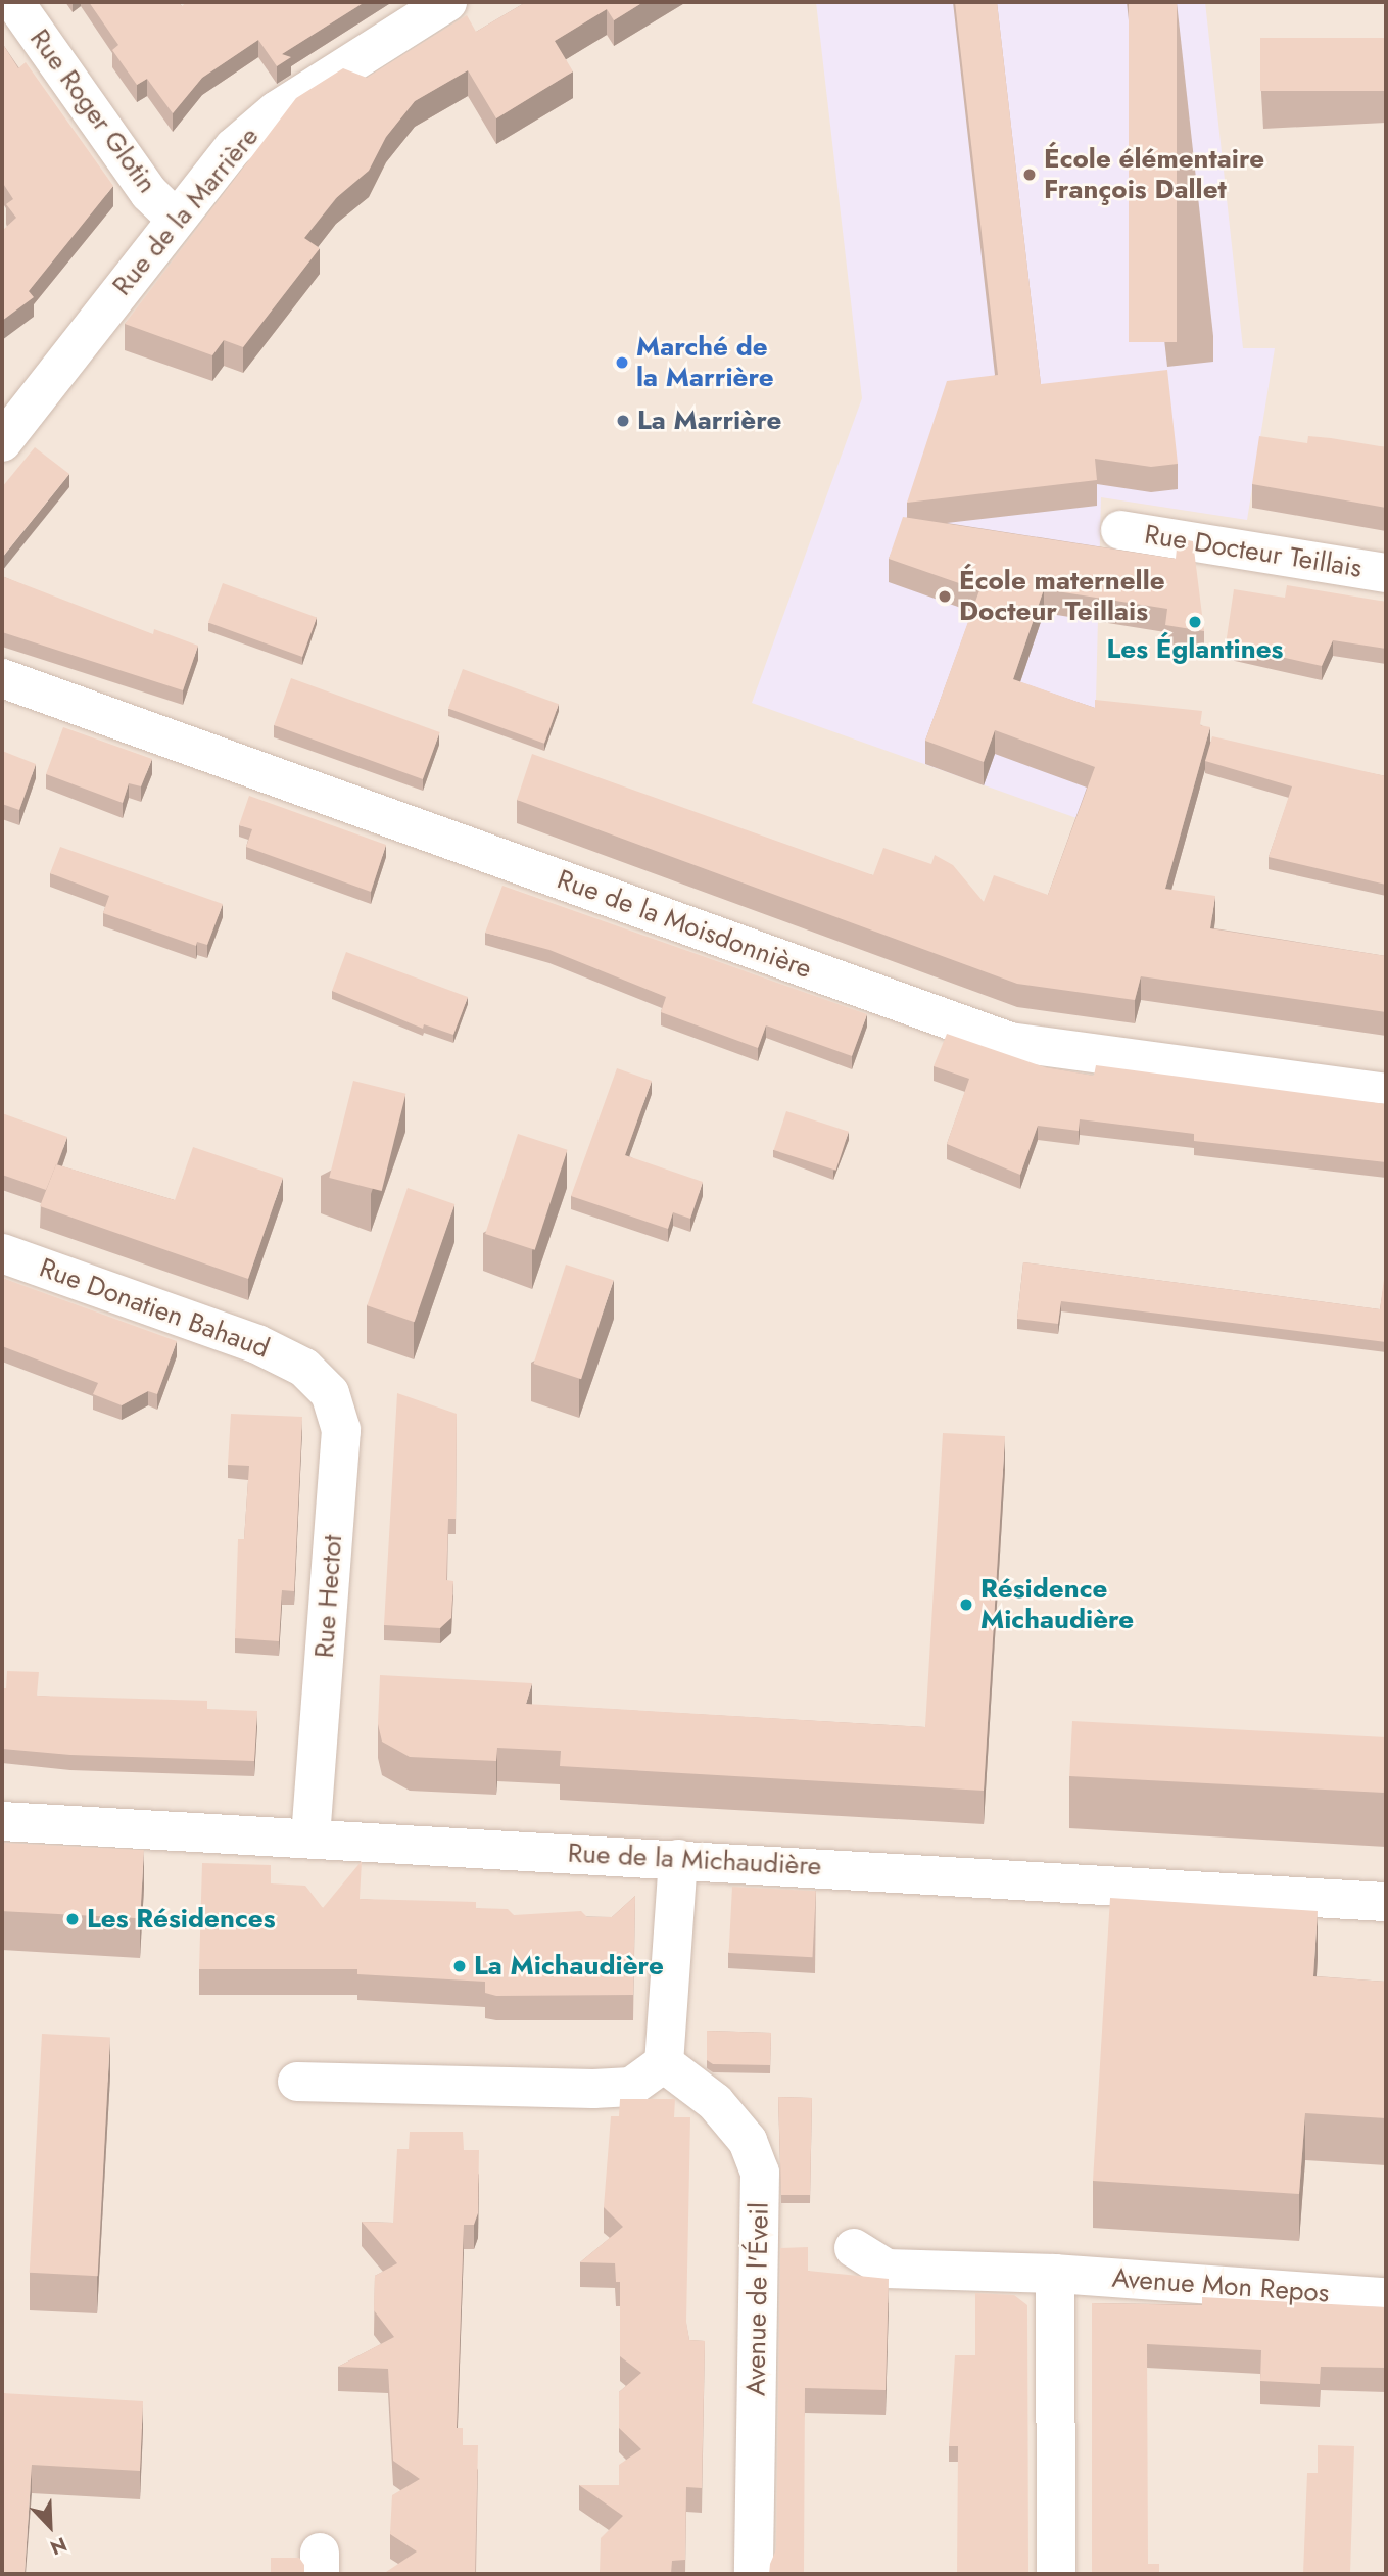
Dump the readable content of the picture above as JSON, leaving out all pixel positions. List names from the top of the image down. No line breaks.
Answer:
{"streets":{"street":["Rue Roger Glotin","Rue de la Marrière","Rue Docteur Teillais","Rue de la Moisdonnière","Rue Donatien Bahaud","Rue Hectot","Rue de la Michaudière","Avenue Mon Repos","Avenue de l'Éveil"]},"crossings":[["Rue Roger Glotin","Rue de la Marrière"],["Rue Donatien Bahaud","Rue Hectot"],["Rue Hectot","Rue de la Michaudière"]],"places":["École élémentaire François Dallet","Marché de la Marrière","La Marrière","École maternelle Docteur Teillais","Les Églantines","Résidence Michaudière","Les Résidences","La Michaudière"],"north":"bottom right"}
